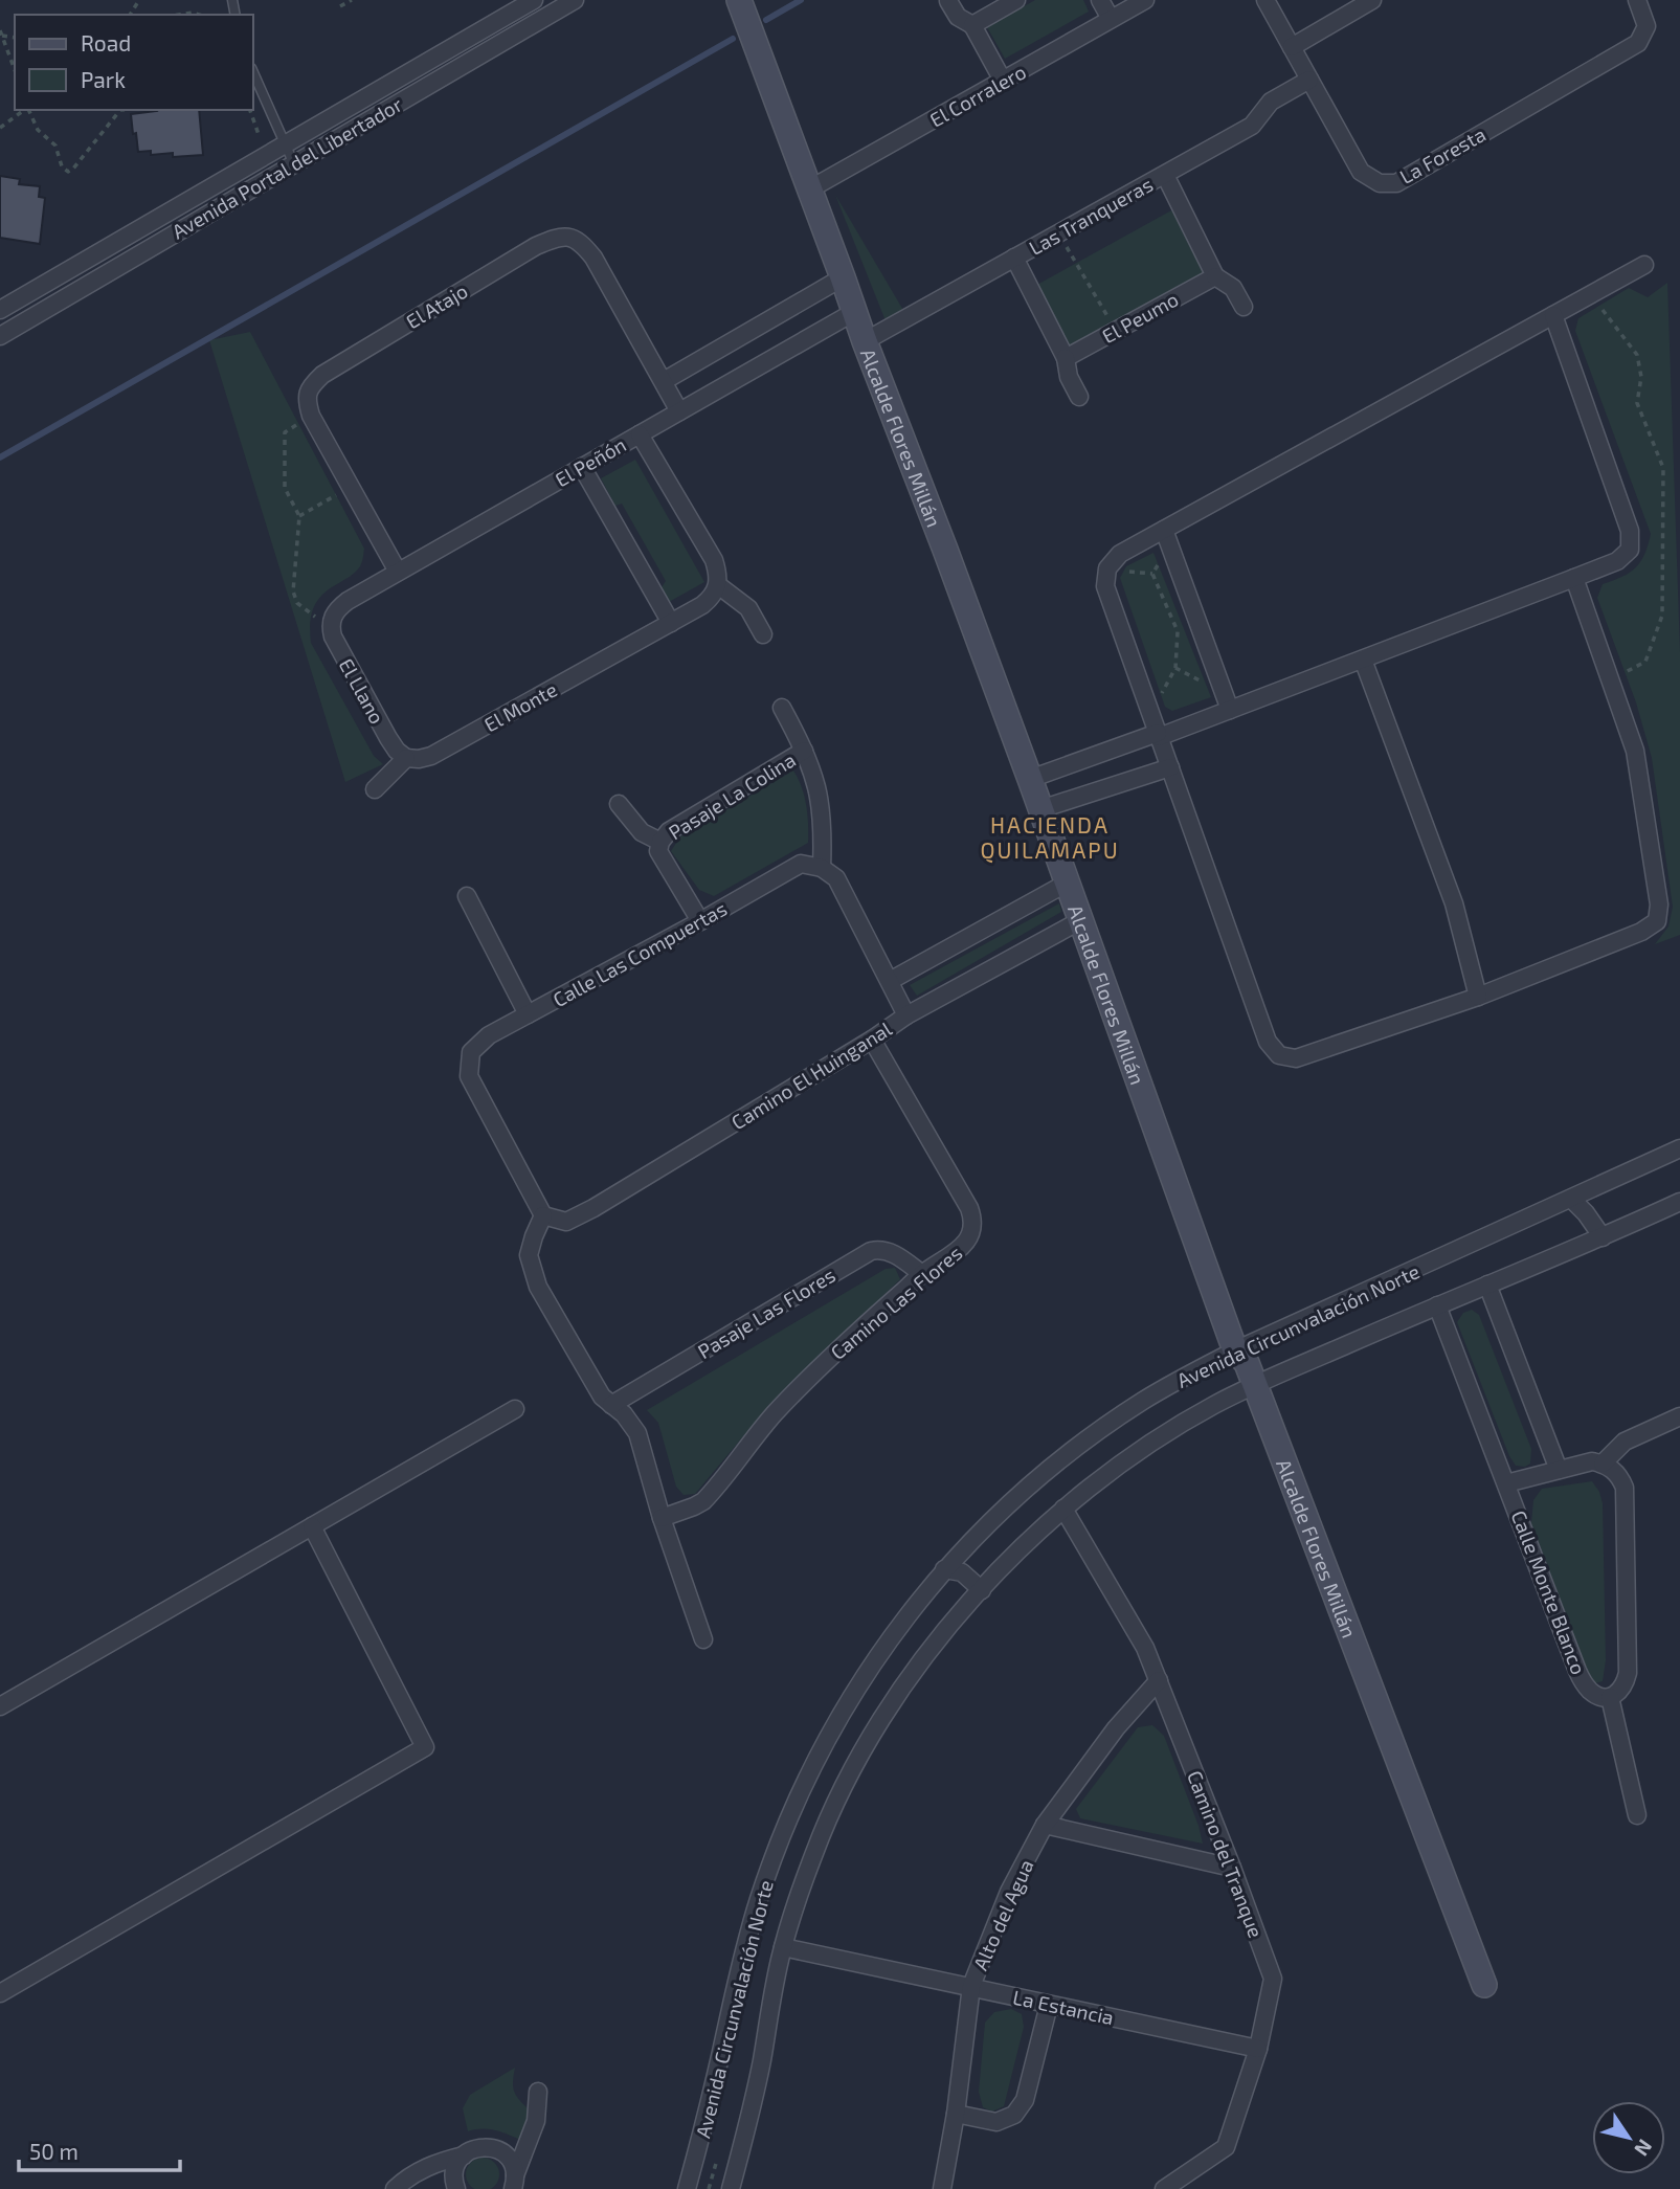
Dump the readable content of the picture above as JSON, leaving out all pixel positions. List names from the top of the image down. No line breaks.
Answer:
{"streets":{"street":["El Corralero","La Foresta","Avenida Portal del Libertador","Las Tranqueras","El Atajo","El Peumo","Alcalde Flores Millán","El Peñón","El Llano","El Monte","Pasaje La Colina","Calle Las Compuertas","Camino El Huinganal","Camino Las Flores","Pasaje Las Flores","Avenida Circunvalación Norte","Calle Monte Blanco","Camino del Tranque","Alto del Agua","La Estancia"]},"crossings":[["El Corralero","Alcalde Flores Millán"],["La Foresta","Las Tranqueras"],["Las Tranqueras","Alcalde Flores Millán"],["El Atajo","El Peñón"],["Alcalde Flores Millán","El Peñón"],["Alcalde Flores Millán","Camino El Huinganal"],["Alcalde Flores Millán","Avenida Circunvalación Norte"],["El Peñón","El Llano"],["El Llano","El Monte"],["Pasaje La Colina","Calle Las Compuertas"],["Calle Las Compuertas","Camino El Huinganal"],["Camino El Huinganal","Camino Las Flores"],["Camino Las Flores","Pasaje Las Flores"],["Avenida Circunvalación Norte","Calle Monte Blanco"],["Avenida Circunvalación Norte","Camino del Tranque"],["Avenida Circunvalación Norte","La Estancia"],["Camino del Tranque","Alto del Agua"],["Camino del Tranque","La Estancia"],["Alto del Agua","La Estancia"]],"districts":["HACIENDA QUILAMAPU"],"legend":["Road","Park"],"scale_bar":"50 m","north":"bottom right"}
